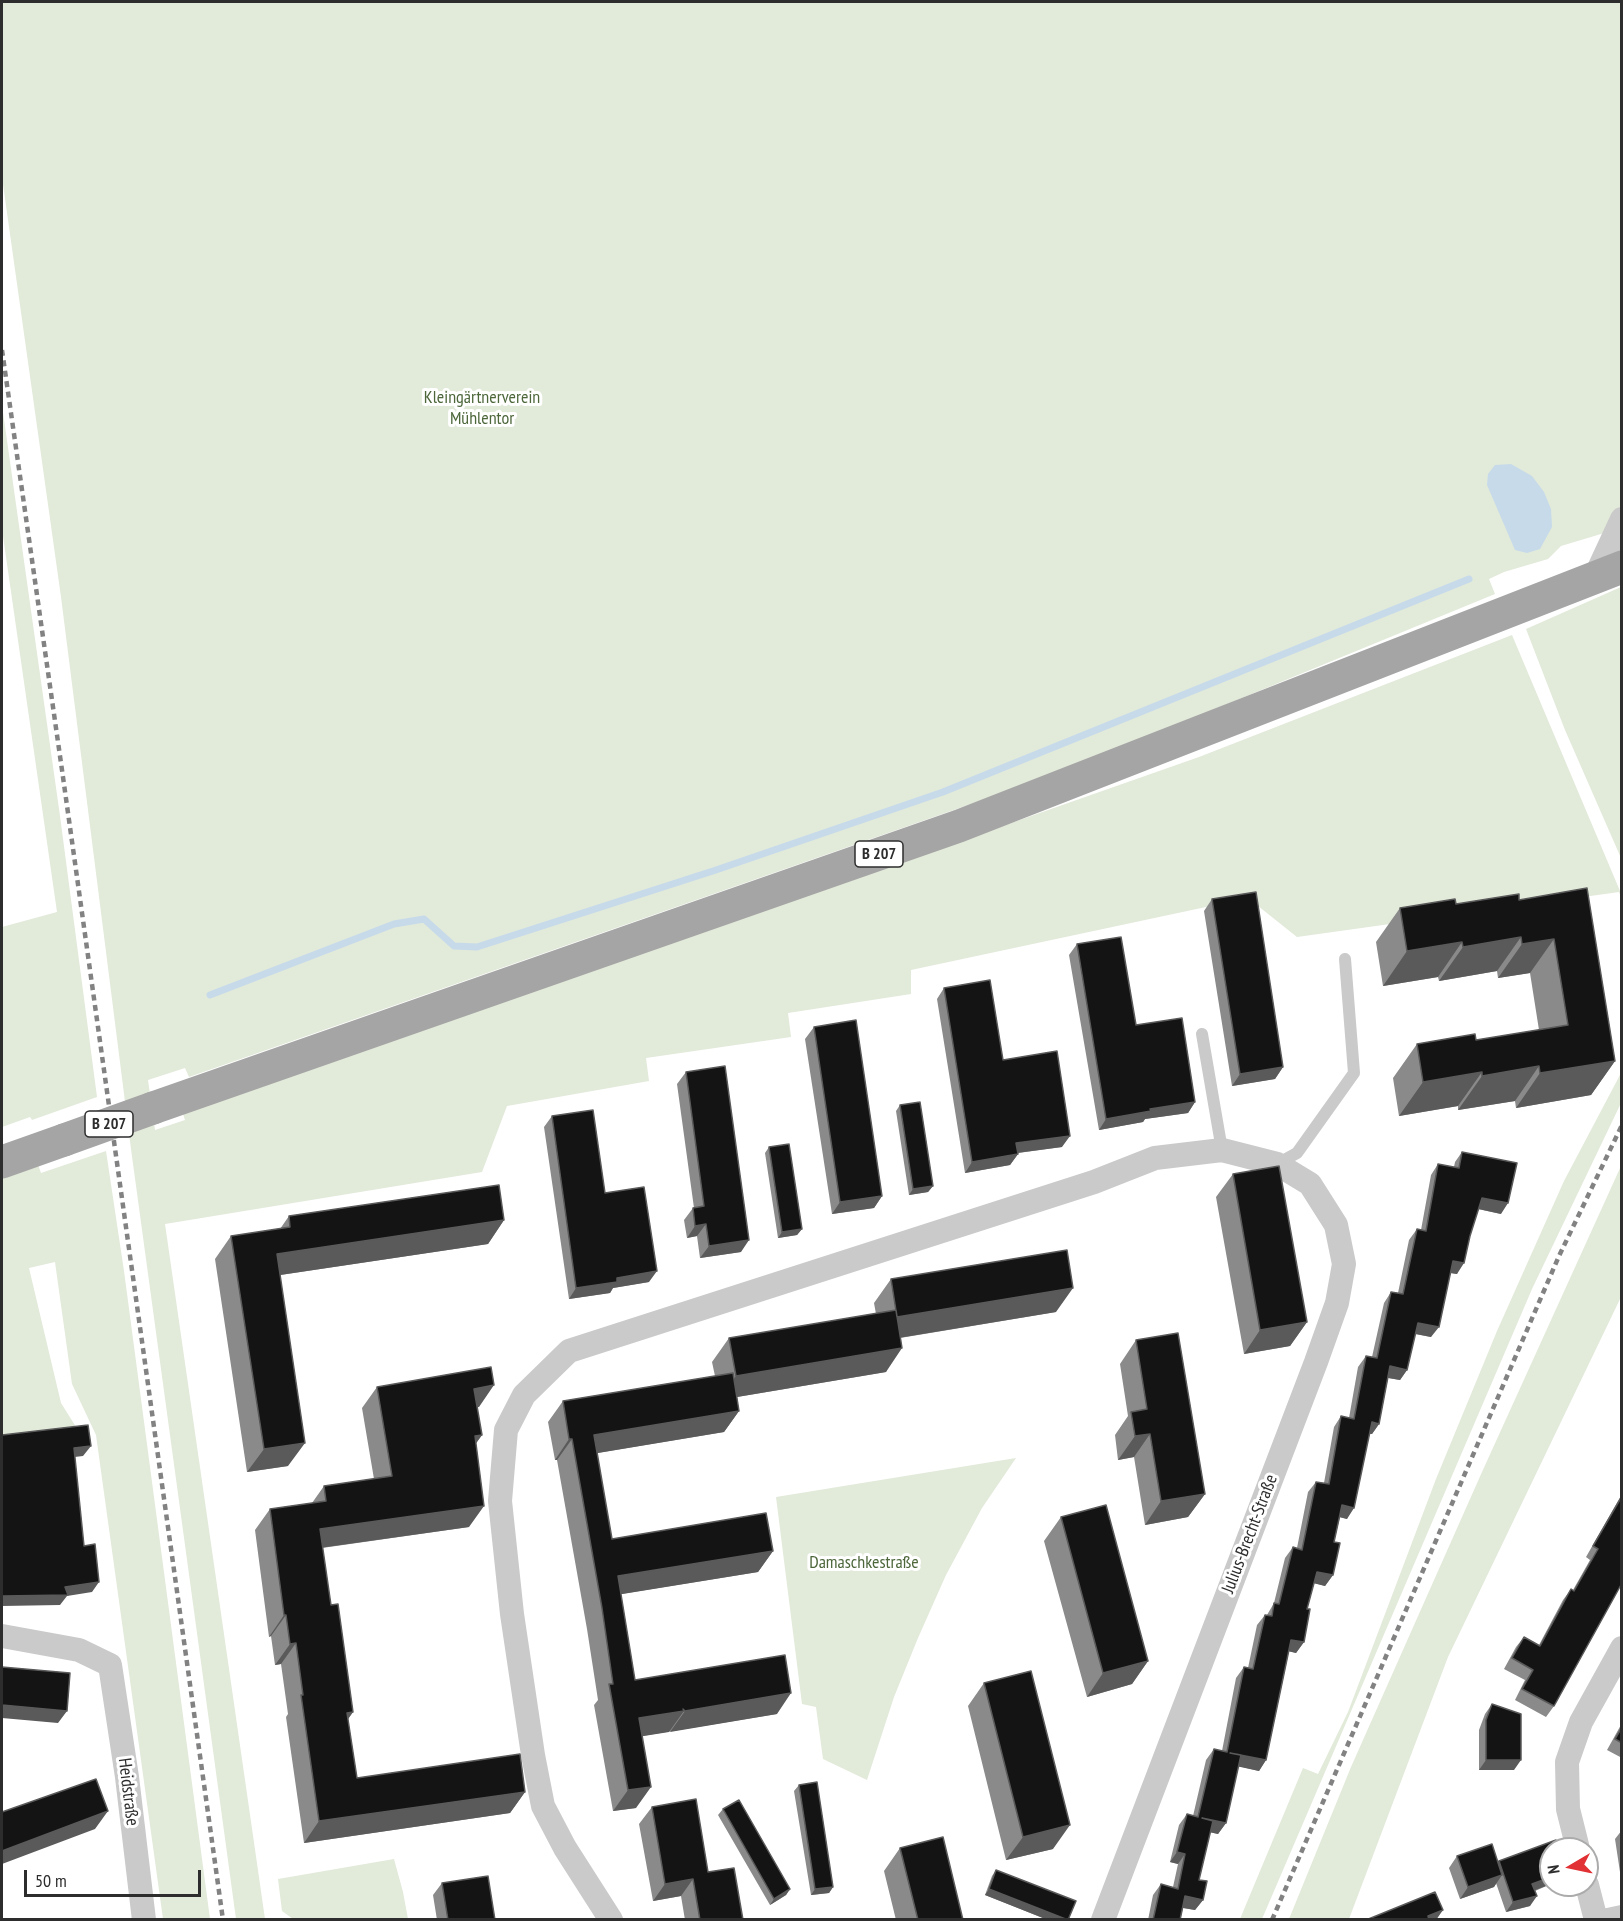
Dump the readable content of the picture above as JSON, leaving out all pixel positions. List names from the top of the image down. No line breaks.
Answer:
{"streets":{"main road":["B 207"],"street":["Julius-Brecht-Straße","Heidstraße"]},"parks":["Kleingärtnerverein Mühlentor","Damaschkestraße"],"scale_bar":"50 m","north":"left"}
